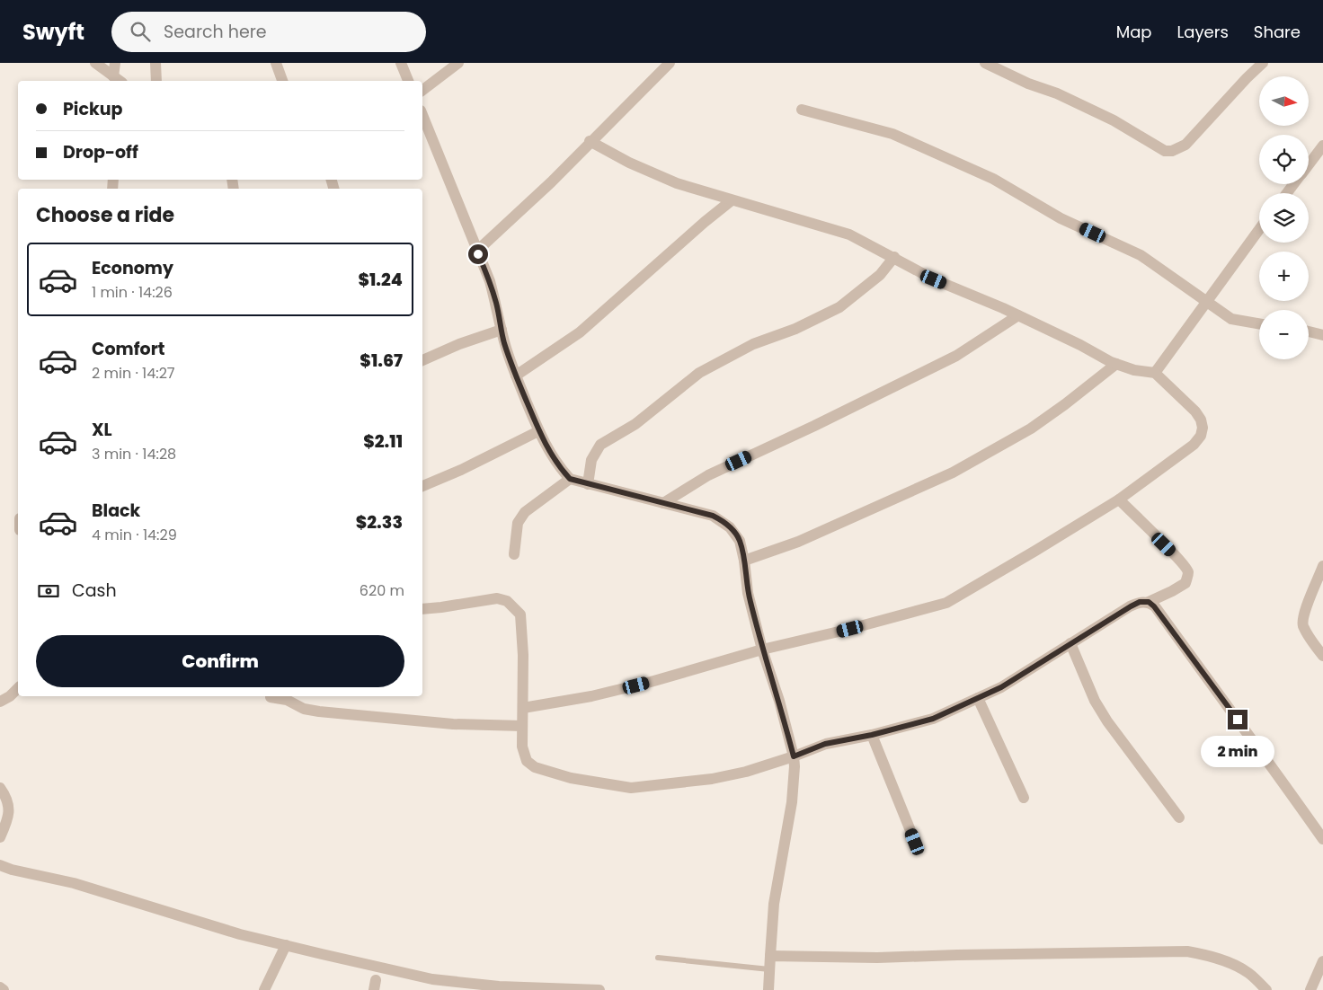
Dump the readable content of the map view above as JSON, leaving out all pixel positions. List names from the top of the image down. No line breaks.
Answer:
{"north":"right","page":{"header":"Swyft","search":"Search here","nav":["Map","Layers","Share"],"map_buttons":["+","−"],"banner":["Pickup","Drop-off"],"heading":"Choose a ride","list":[{"name":"Economy","note":"1 min · 14:26","value":"$1.24"},{"name":"Comfort","note":"2 min · 14:27","value":"$1.67"},{"name":"XL","note":"3 min · 14:28","value":"$2.11"},{"name":"Black","note":"4 min · 14:29","value":"$2.33"}],"pay":["Cash","620 m"],"buttons":"Confirm","bubble":"2 min"}}
